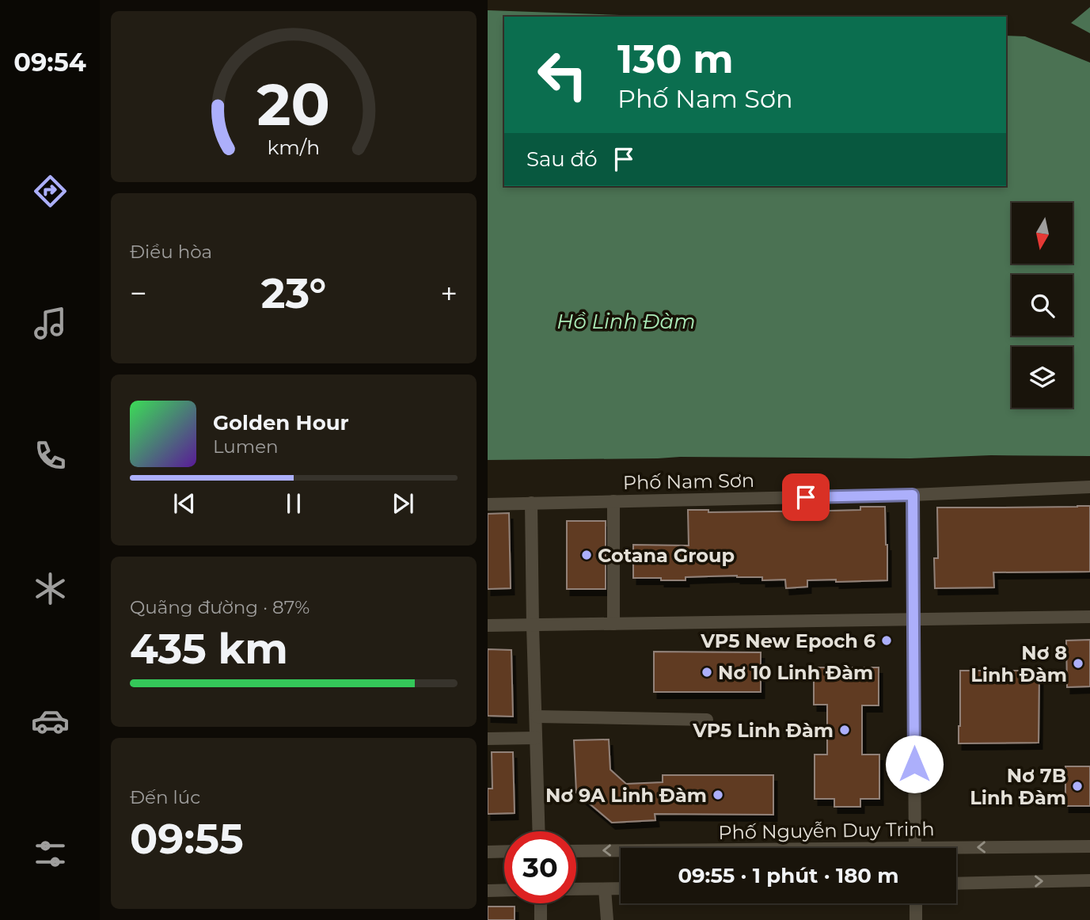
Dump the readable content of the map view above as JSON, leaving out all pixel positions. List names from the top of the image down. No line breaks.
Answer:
{"streets":{"street":["Phố Nam Sơn","Phố Nguyễn Duy Trinh"]},"water":["Hồ Linh Đàm"],"places":["Cotana Group","VP5 New Epoch 6","Nơ 8 Linh Đàm","Nơ 10 Linh Đàm","VP5 Linh Đàm","Nơ 7B Linh Đàm","Nơ 9A Linh Đàm"],"north":"bottom","page":{"tabs":"09:54","turn":["130 m","Phố Nam Sơn"],"then":"Sau đó","tile":["Điều hòa",["Quãng đường · 87%","435 km"],["Đến lúc","09:55"]],"heat":["−","23°","+"],"song":["Golden Hour","Lumen"],"limit":"30","trip":"09:55 · 1 phút · 180 m","gauge":["20","km/h"]}}
